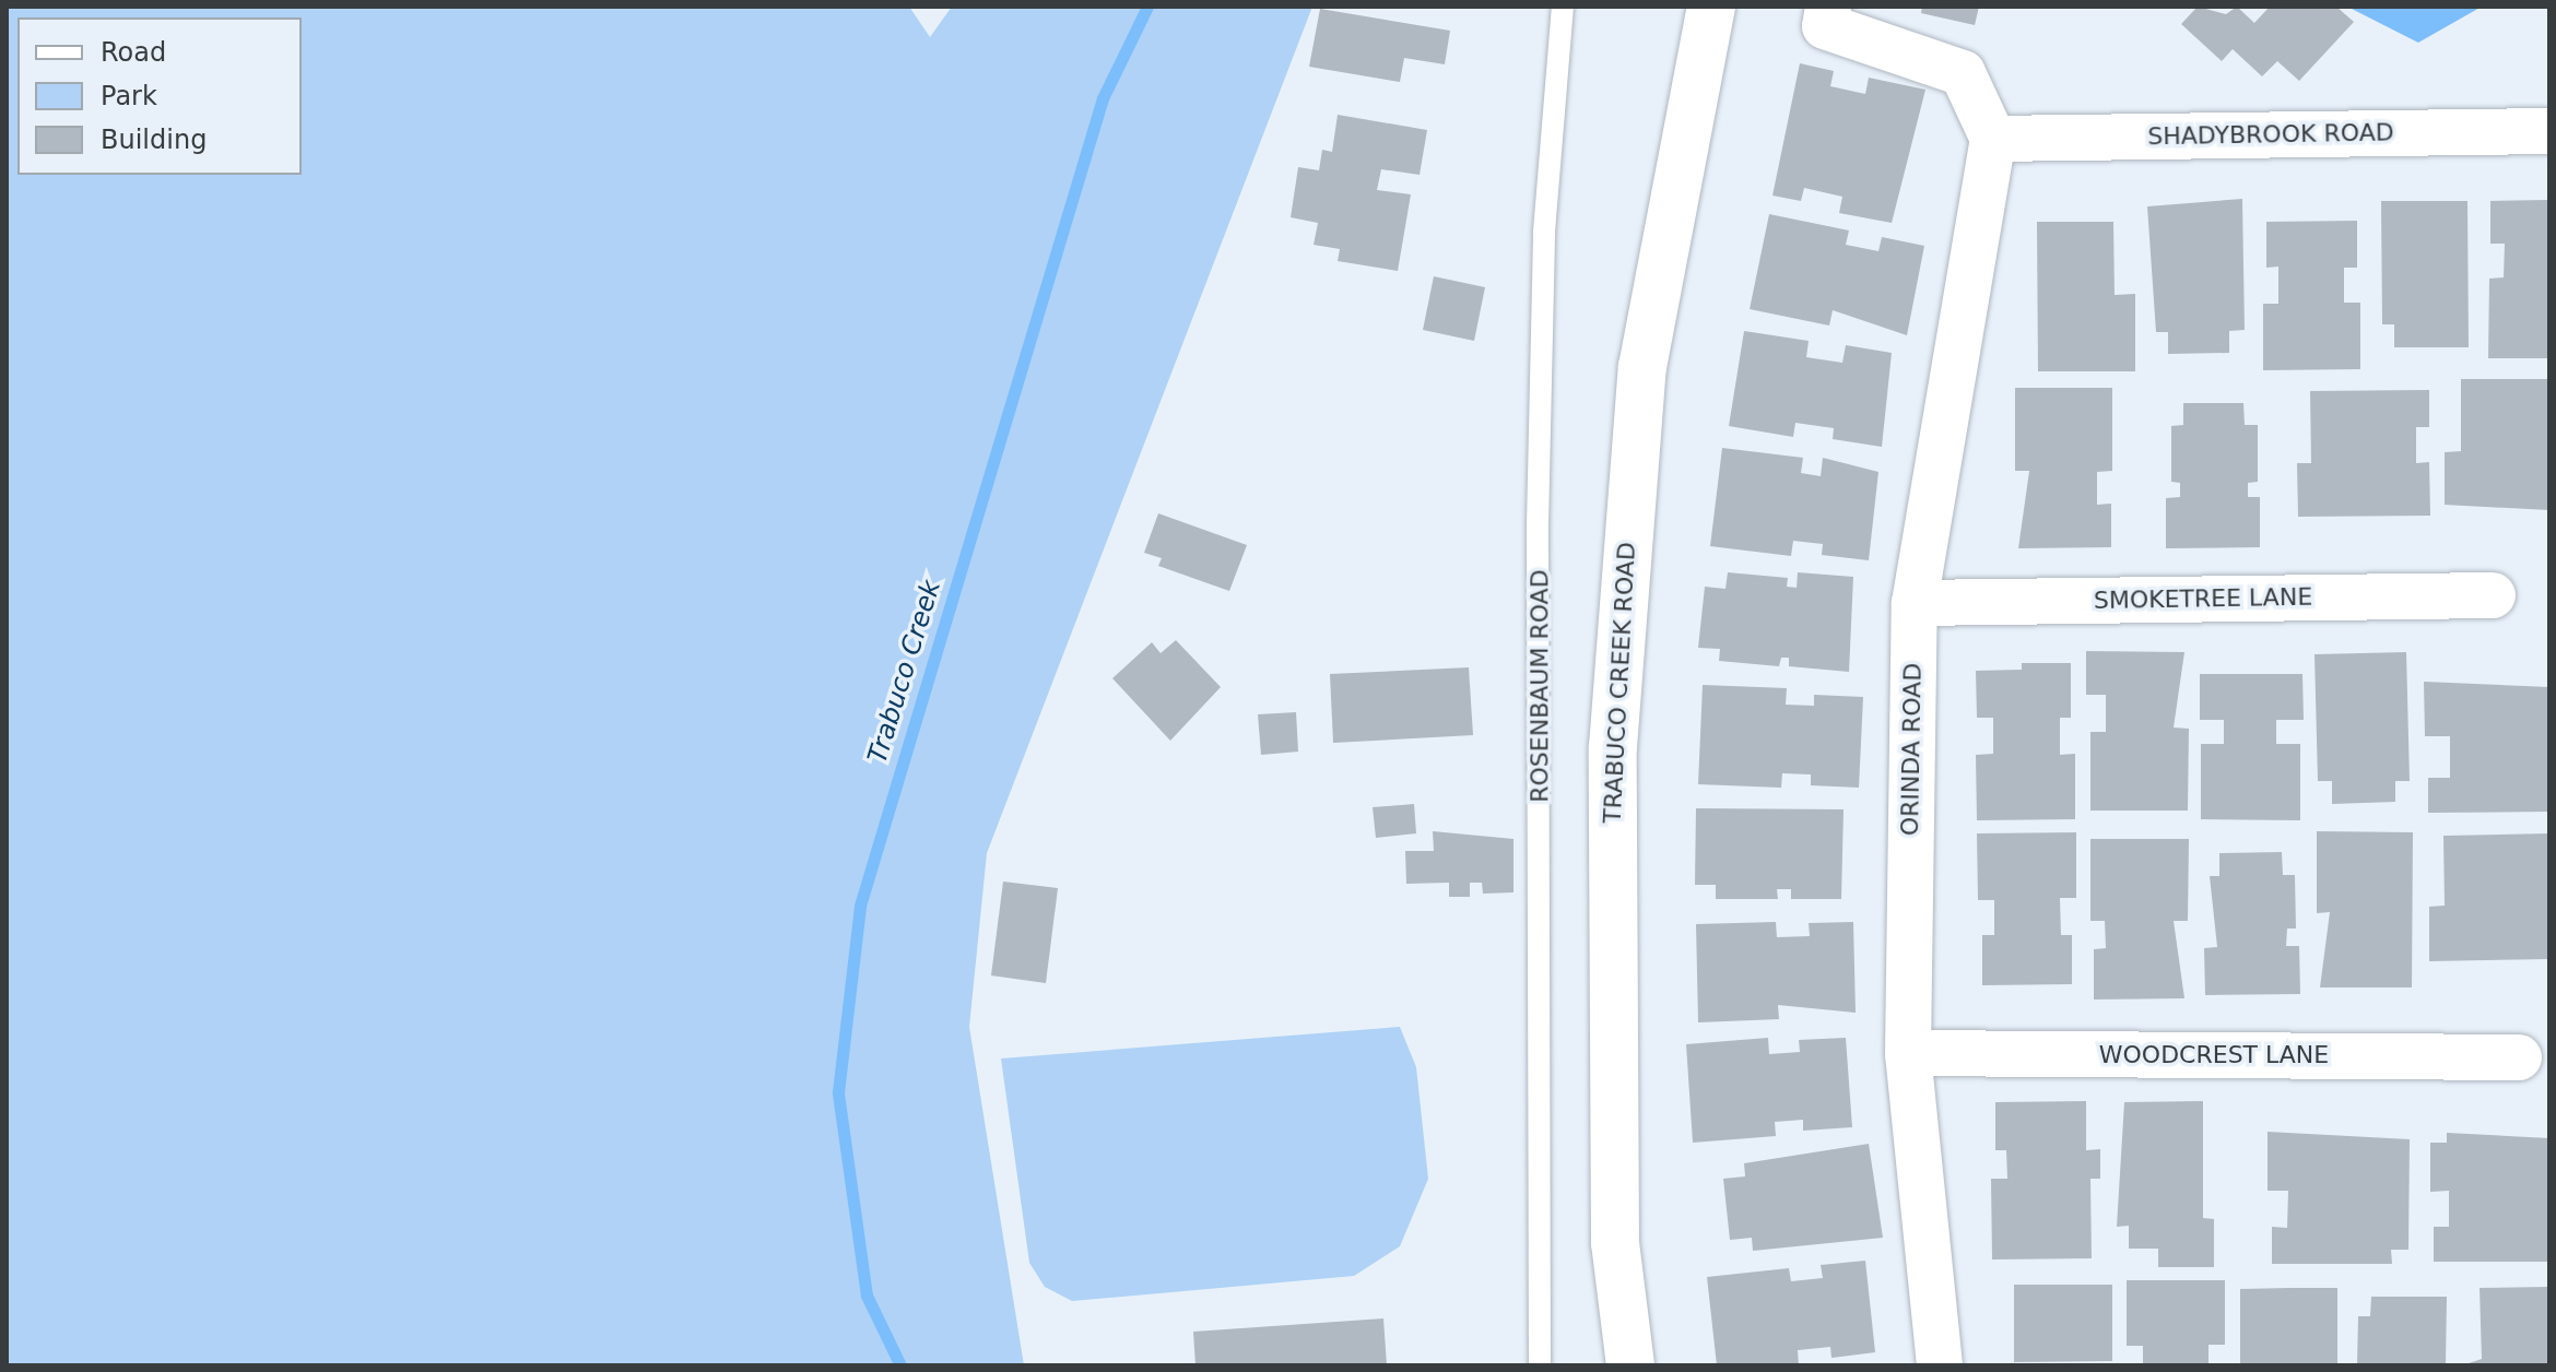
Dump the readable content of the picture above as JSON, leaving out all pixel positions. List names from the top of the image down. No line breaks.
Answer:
{"streets":{"street":["SHADYBROOK ROAD","SMOKETREE LANE","TRABUCO CREEK ROAD","ORINDA ROAD","WOODCREST LANE"],"lane":["ROSENBAUM ROAD"]},"crossings":[["SHADYBROOK ROAD","ORINDA ROAD"],["SMOKETREE LANE","ORINDA ROAD"],["ORINDA ROAD","WOODCREST LANE"]],"water":["Trabuco Creek"],"legend":["Road","Park","Building"]}
